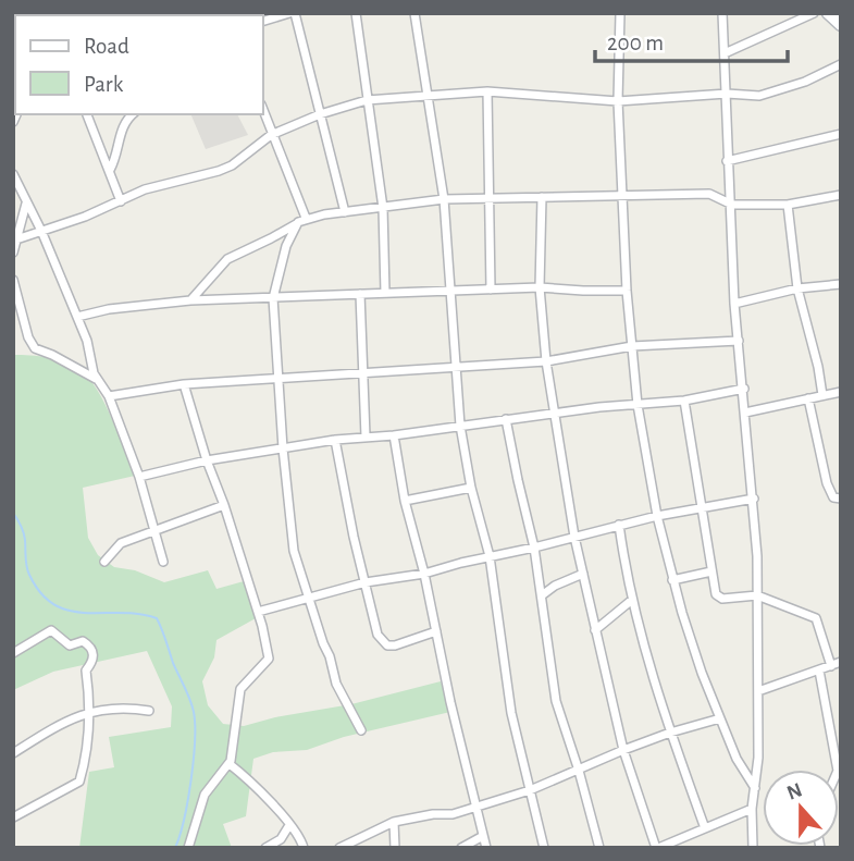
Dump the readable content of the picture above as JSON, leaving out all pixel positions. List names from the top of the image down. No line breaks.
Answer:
{"legend":["Road","Park"],"scale_bar":"200 m","north":"top"}
